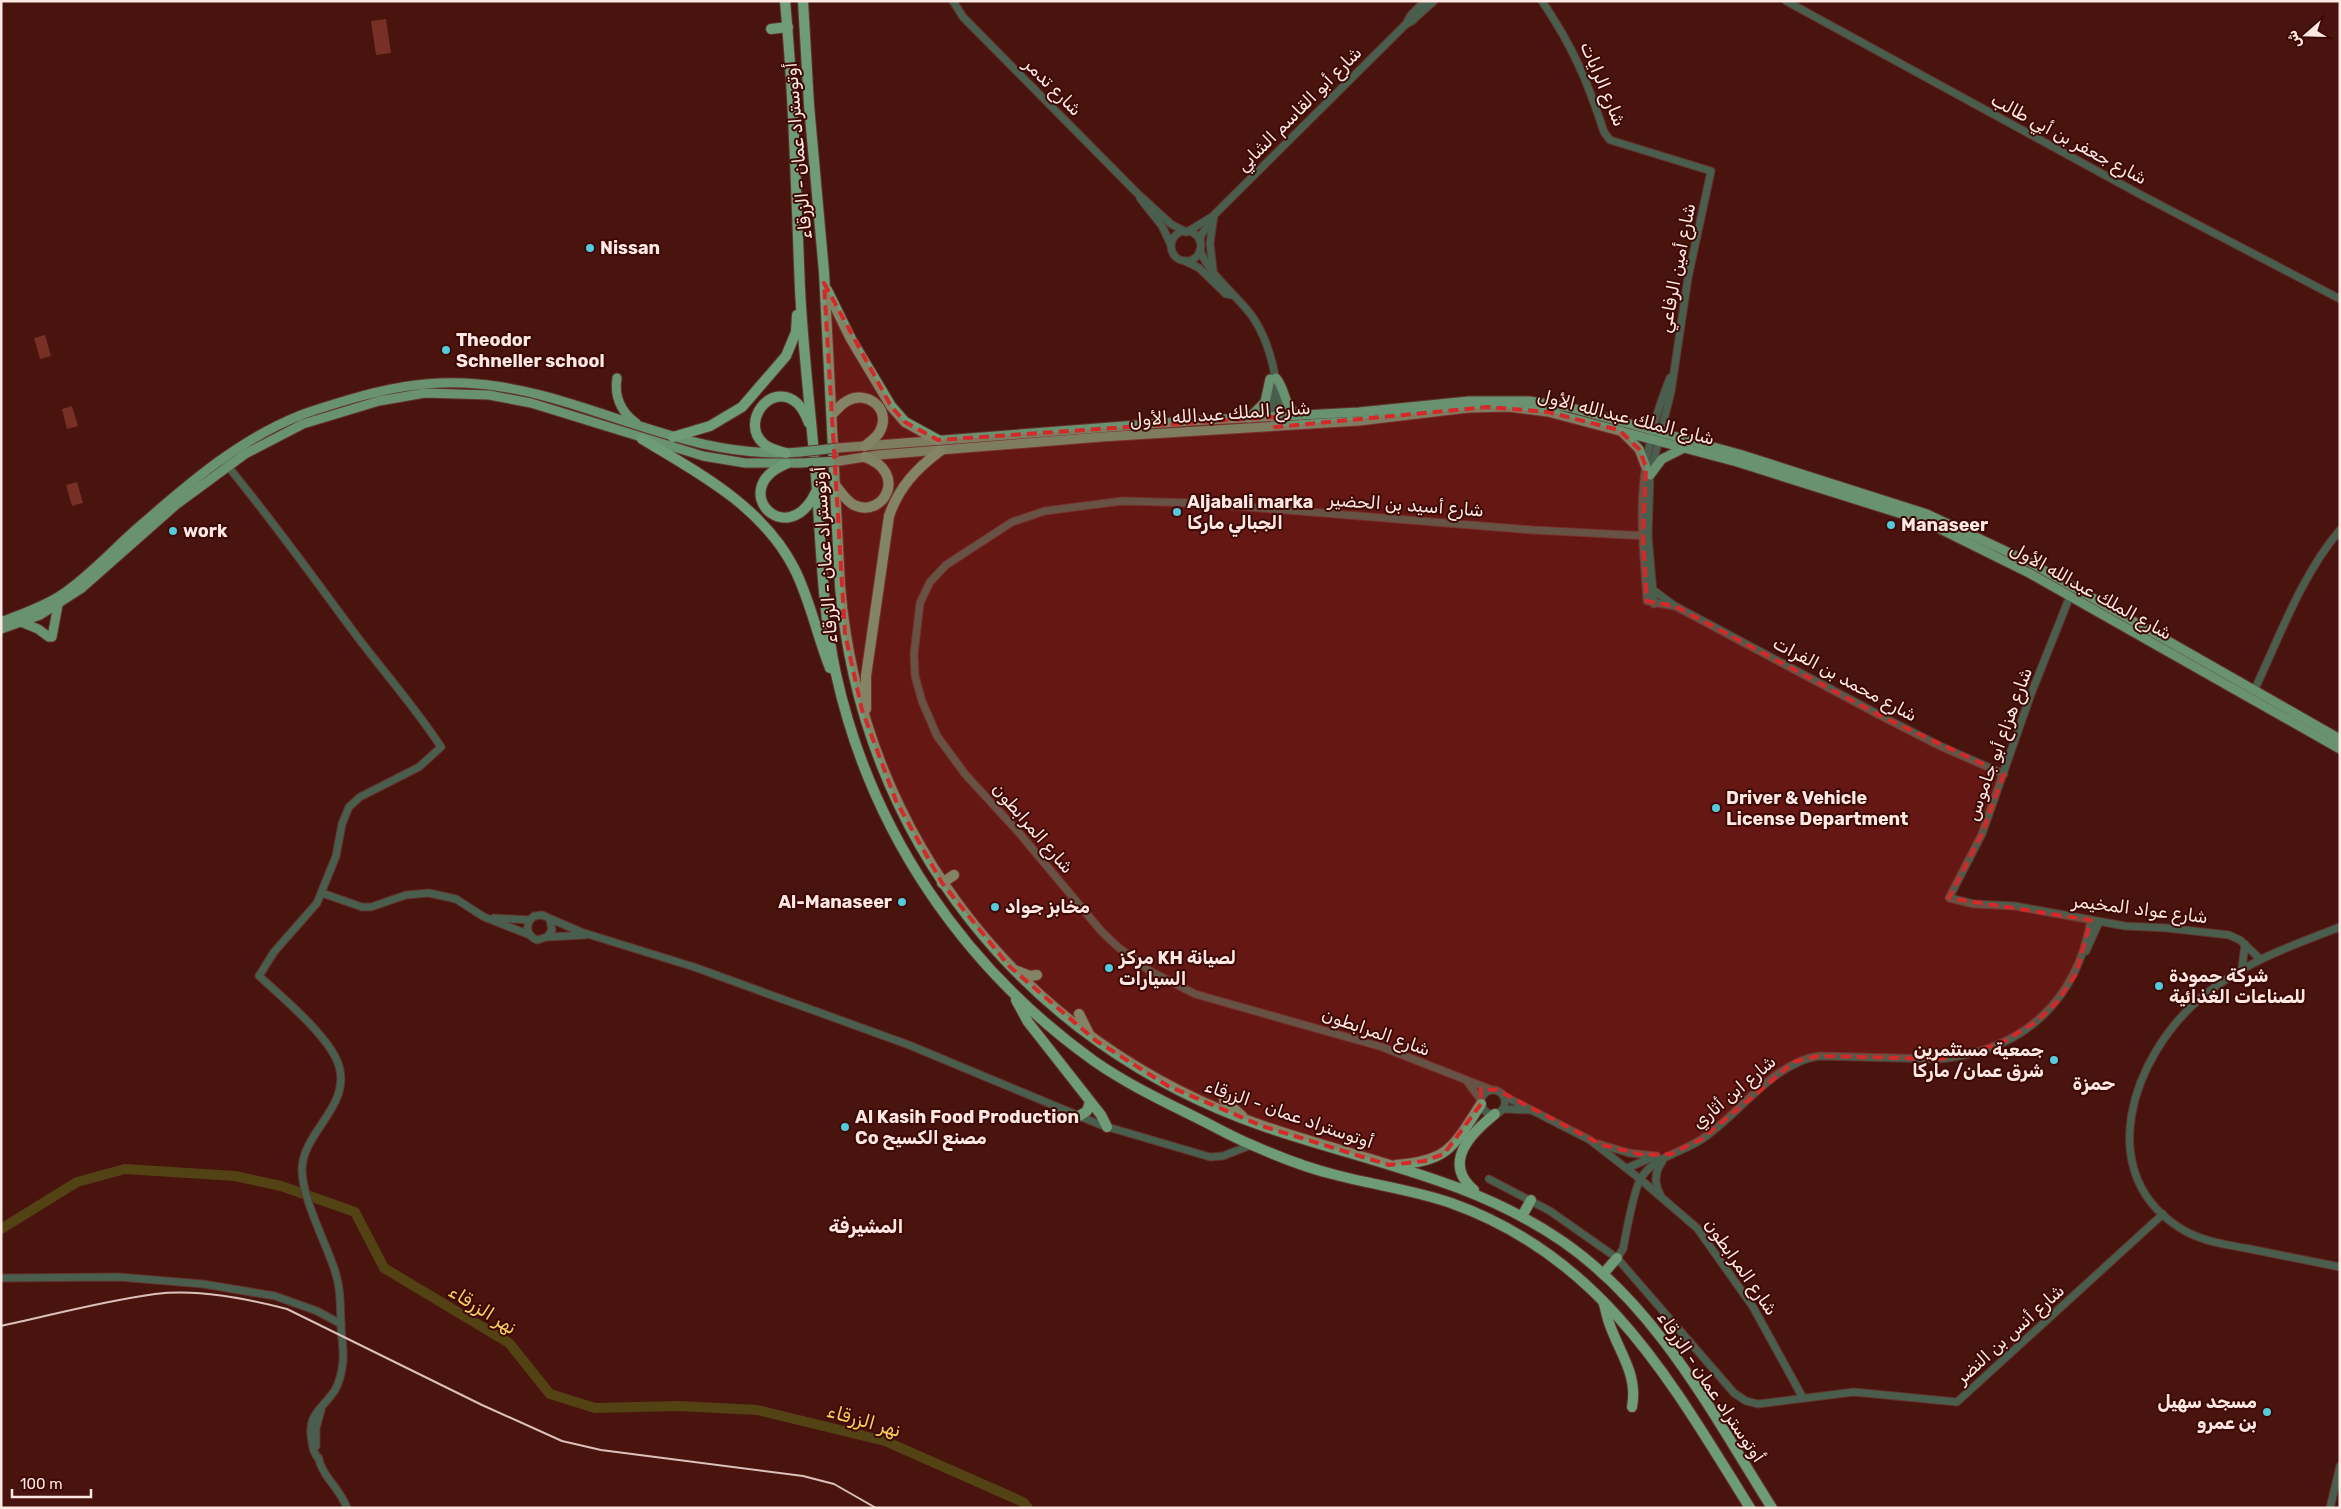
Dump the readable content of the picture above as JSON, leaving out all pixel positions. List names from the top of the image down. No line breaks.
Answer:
{"streets":{"highway":["أوتوستراد عمان - الزرقاء"],"main road":["شارع الملك عبدالله الأول"],"street":["شارع الرايات","شارع تدمر","شارع أبو القاسم الشابي","شارع جعفر بن أبي طالب","شارع أمين الرفاعي","شارع أسيد بن الحضير","شارع محمد بن الفرات","شارع هزاع أبو جاموس","شارع المرابطون","شارع عواد المخيمر","شارع ابن أثاري","شارع أنس بن النضر"]},"crossings":[["شارع الرايات","شارع أمين الرفاعي"],["شارع تدمر","شارع أبو القاسم الشابي"],["شارع أمين الرفاعي","شارع الملك عبدالله الأول"],["شارع أمين الرفاعي","شارع أسيد بن الحضير"],["شارع الملك عبدالله الأول","شارع هزاع أبو جاموس"],["شارع أسيد بن الحضير","شارع المرابطون"],["شارع محمد بن الفرات","شارع هزاع أبو جاموس"],["شارع هزاع أبو جاموس","شارع عواد المخيمر"],["شارع المرابطون","شارع ابن أثاري"],["شارع المرابطون","شارع أنس بن النضر"],["شارع عواد المخيمر","شارع ابن أثاري"]],"districts":["حمزة","المشيرفة"],"water":["نهر الزرقاء"],"places":["Nissan","Theodor Schneller school","Aljabali marka الجبالي ماركا","Manaseer","work","Driver & Vehicle License Department","Al-Manaseer","مخابز جواد","مركز KH لصيانة السيارات","شركة حمودة للصناعات الغذائية","جمعية مستثمرين شرق عمان/ ماركا","Al Kasih Food Production Co مصنع الكسيح","مسجد سهيل بن عمرو"],"scale_bar":"100 m","north":"left"}
